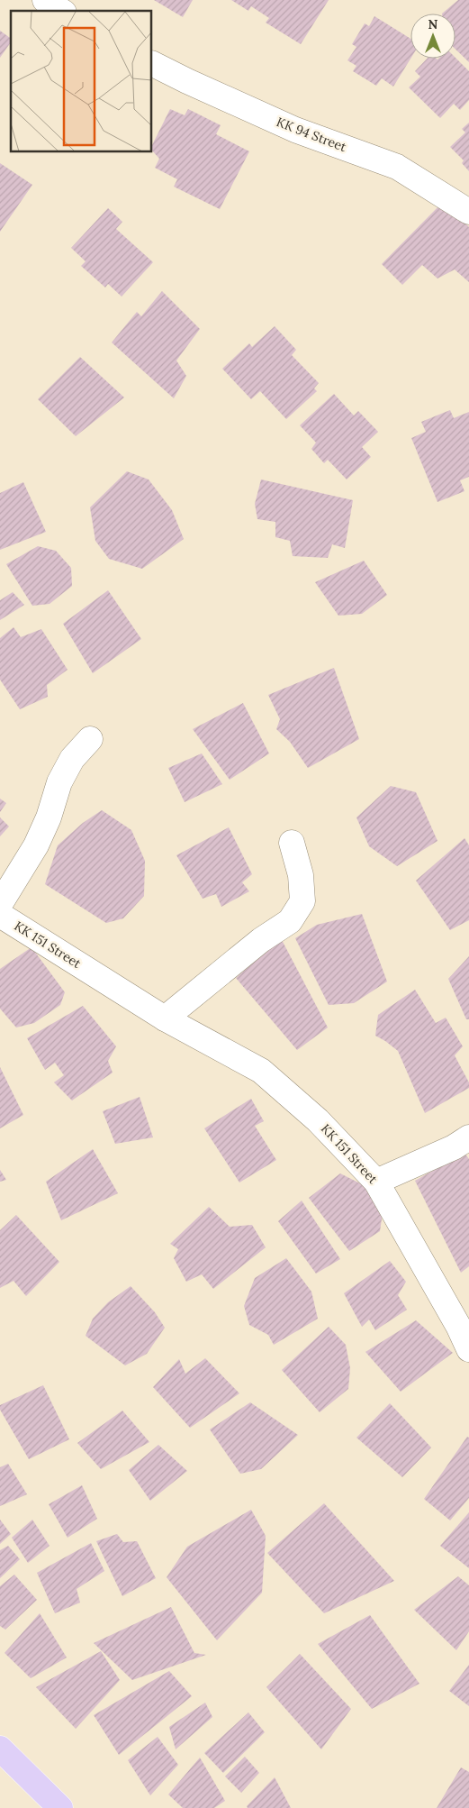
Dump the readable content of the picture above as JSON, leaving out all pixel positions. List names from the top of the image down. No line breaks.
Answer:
{"streets":{"street":["KK 94 Street","KK 151 Street"]},"north":"top"}
